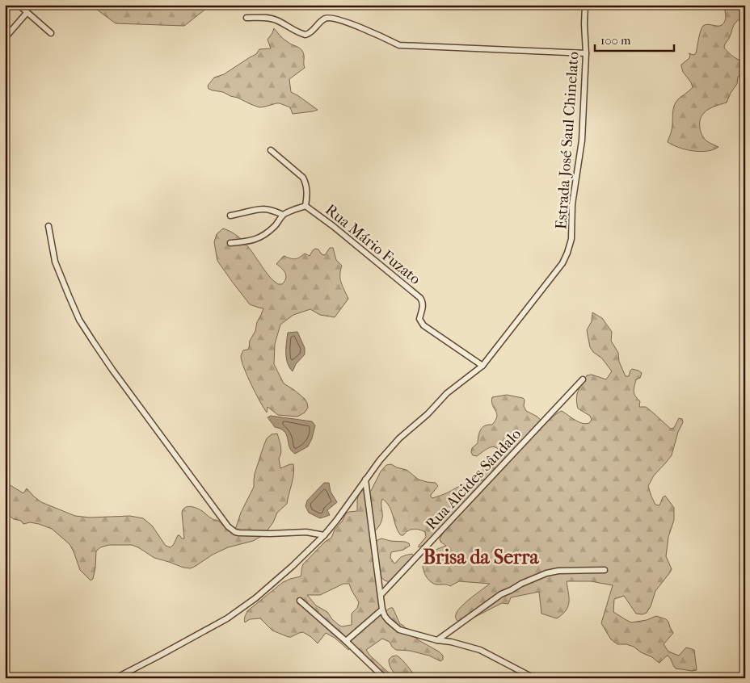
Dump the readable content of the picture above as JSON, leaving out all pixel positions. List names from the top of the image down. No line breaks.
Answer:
{"streets":{"street":["Estrada José Saul Chinelato","Rua Mário Fuzato","Rua Alcides Sândalo"]},"crossings":[["Estrada José Saul Chinelato","Rua Mário Fuzato"]],"districts":["Brisa da Serra"],"scale_bar":"100 m"}
